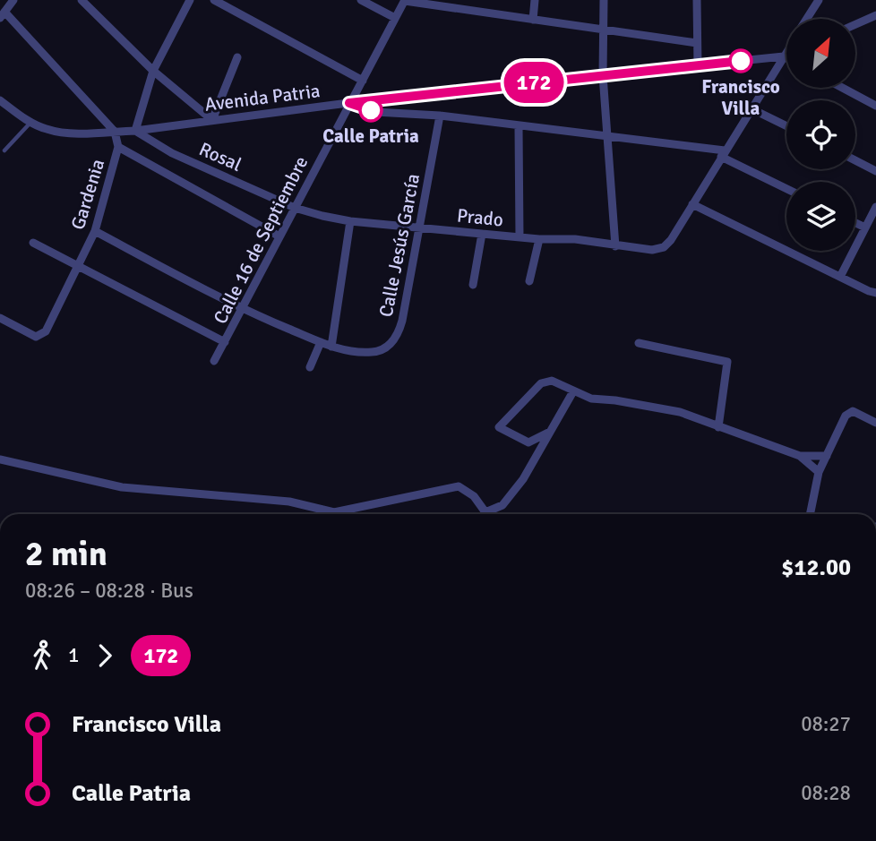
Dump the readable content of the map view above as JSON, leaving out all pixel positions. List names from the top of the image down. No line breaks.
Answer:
{"streets":{"street":["Avenida Patria","Rosal","Gardenia","Prado","Calle 16 de Septiembre","Calle Jesús García"]},"crossings":[["Avenida Patria","Rosal"],["Avenida Patria","Gardenia"],["Avenida Patria","Calle 16 de Septiembre"],["Rosal","Prado"],["Rosal","Calle 16 de Septiembre"],["Prado","Calle 16 de Septiembre"],["Prado","Calle Jesús García"]],"places":["Francisco Villa","Calle Patria"],"lines":["bus line 172"],"north":"top right","page":{"on_map":"172","heading":["2 min","08:26 – 08:28 · Bus","$12.00"],"legs":["1","172"],"list":[{"name":"Francisco Villa","value":"08:27"},{"name":"Calle Patria","value":"08:28"}]}}
